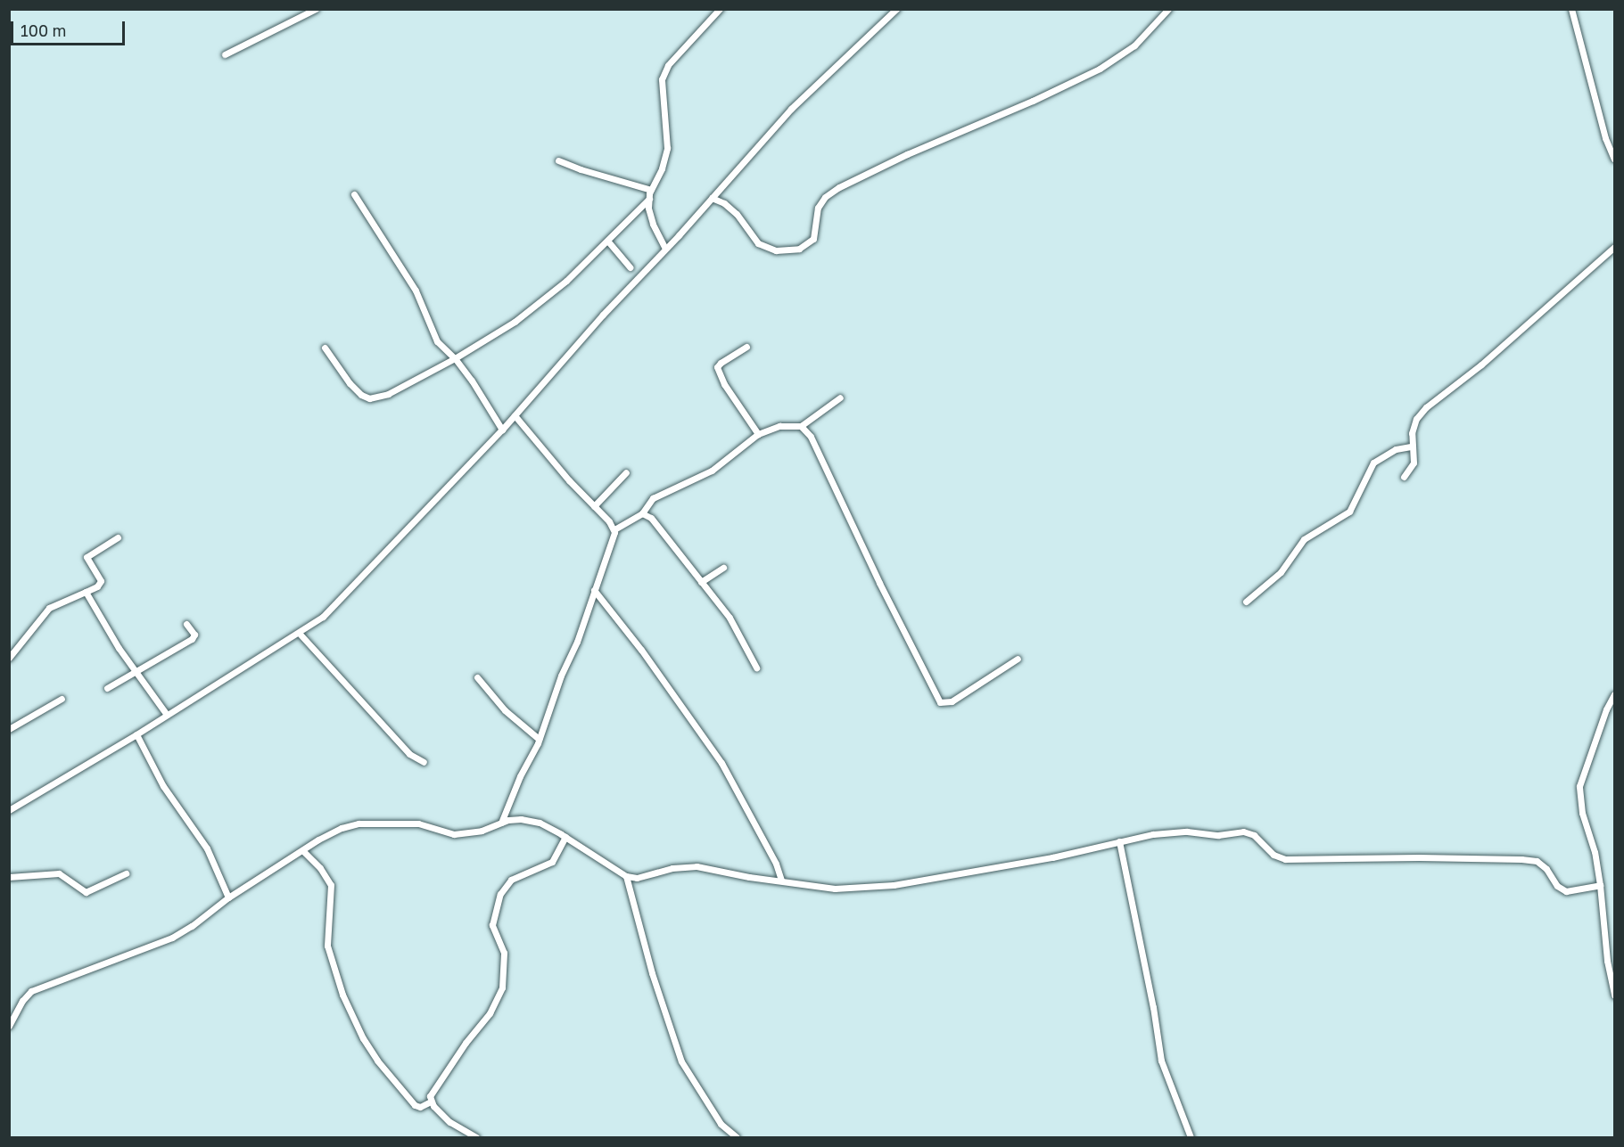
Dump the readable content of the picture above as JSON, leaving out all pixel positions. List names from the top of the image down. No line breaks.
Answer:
{"scale_bar":"100 m"}
